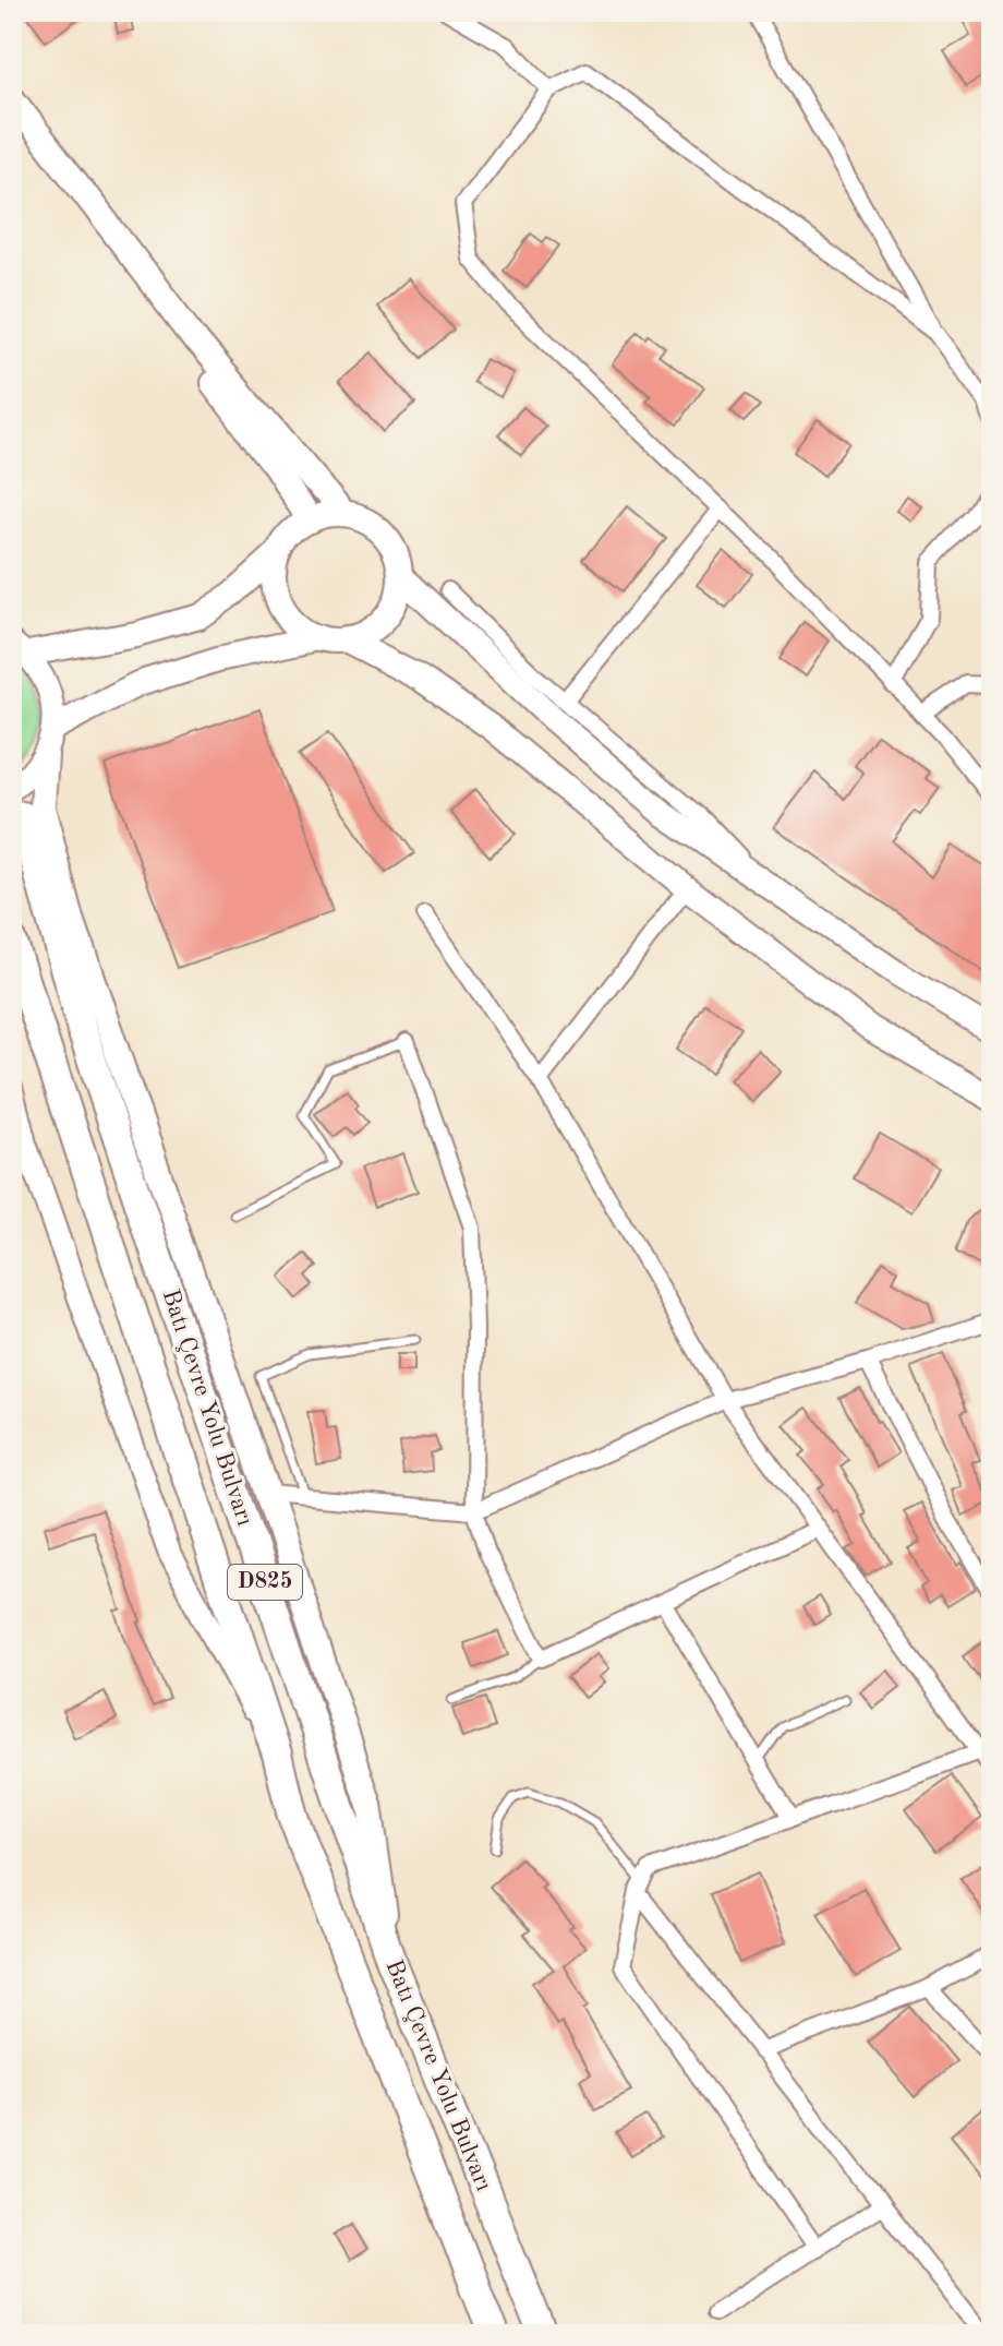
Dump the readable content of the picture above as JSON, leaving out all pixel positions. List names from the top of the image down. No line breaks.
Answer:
{"streets":{"highway":["Batı Çevre Yolu Bulvarı","D825"]}}
